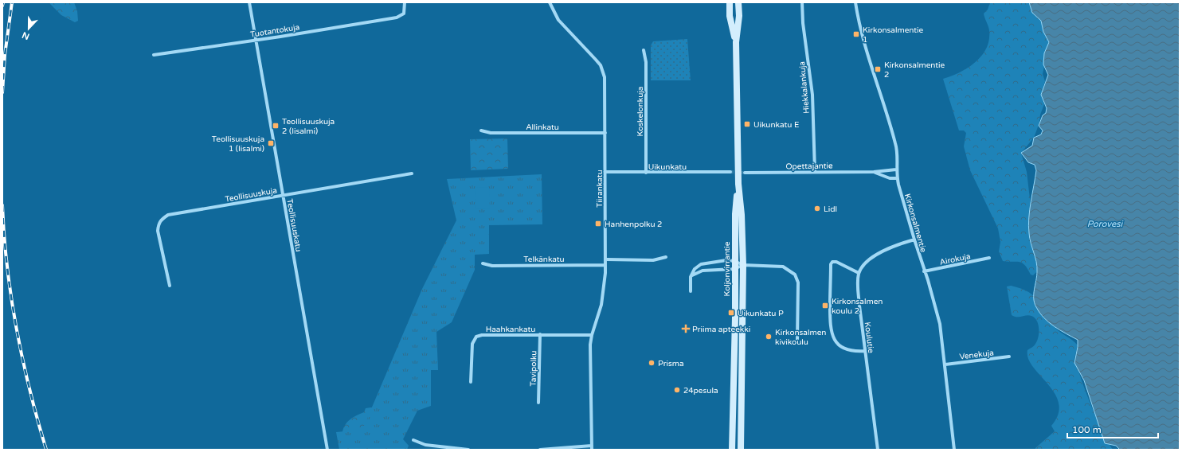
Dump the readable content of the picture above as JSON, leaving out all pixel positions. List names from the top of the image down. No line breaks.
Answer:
{"streets":{"main road":["Koljonvirrantie"],"street":["Tuotantokuja","Hiekkalankuja","Koskelonkuja","Allinkatu","Opettajantie","Uikunkatu","Tiirankatu","Teollisuuskuja","Kirkonsalmentie","Teollisuuskatu","Telkänkatu","Airokuja","Haahkankatu","Koulutie","Venekuja","Tavipolku"]},"crossings":[["Tuotantokuja","Teollisuuskatu"],["Hiekkalankuja","Opettajantie"],["Koskelonkuja","Uikunkatu"],["Allinkatu","Tiirankatu"],["Opettajantie","Kirkonsalmentie"],["Uikunkatu","Tiirankatu"],["Tiirankatu","Telkänkatu"],["Tiirankatu","Haahkankatu"],["Teollisuuskuja","Teollisuuskatu"],["Kirkonsalmentie","Airokuja"],["Kirkonsalmentie","Venekuja"],["Haahkankatu","Tavipolku"]],"water":["Porovesi"],"places":{"transit":["Kirkonsalmentie 1","Kirkonsalmentie 2","Uikunkatu E","Teollisuuskuja 2 (Iisalmi)","Teollisuuskuja 1 (Iisalmi)","Hanhenpolku 2","Kirkonsalmen koulu 2","Uikunkatu P"],"other":["Lidl","Kirkonsalmen kivikoulu","Prisma","24pesula"],"health":["Priima apteekki"]},"scale_bar":"100 m","north":"bottom"}
